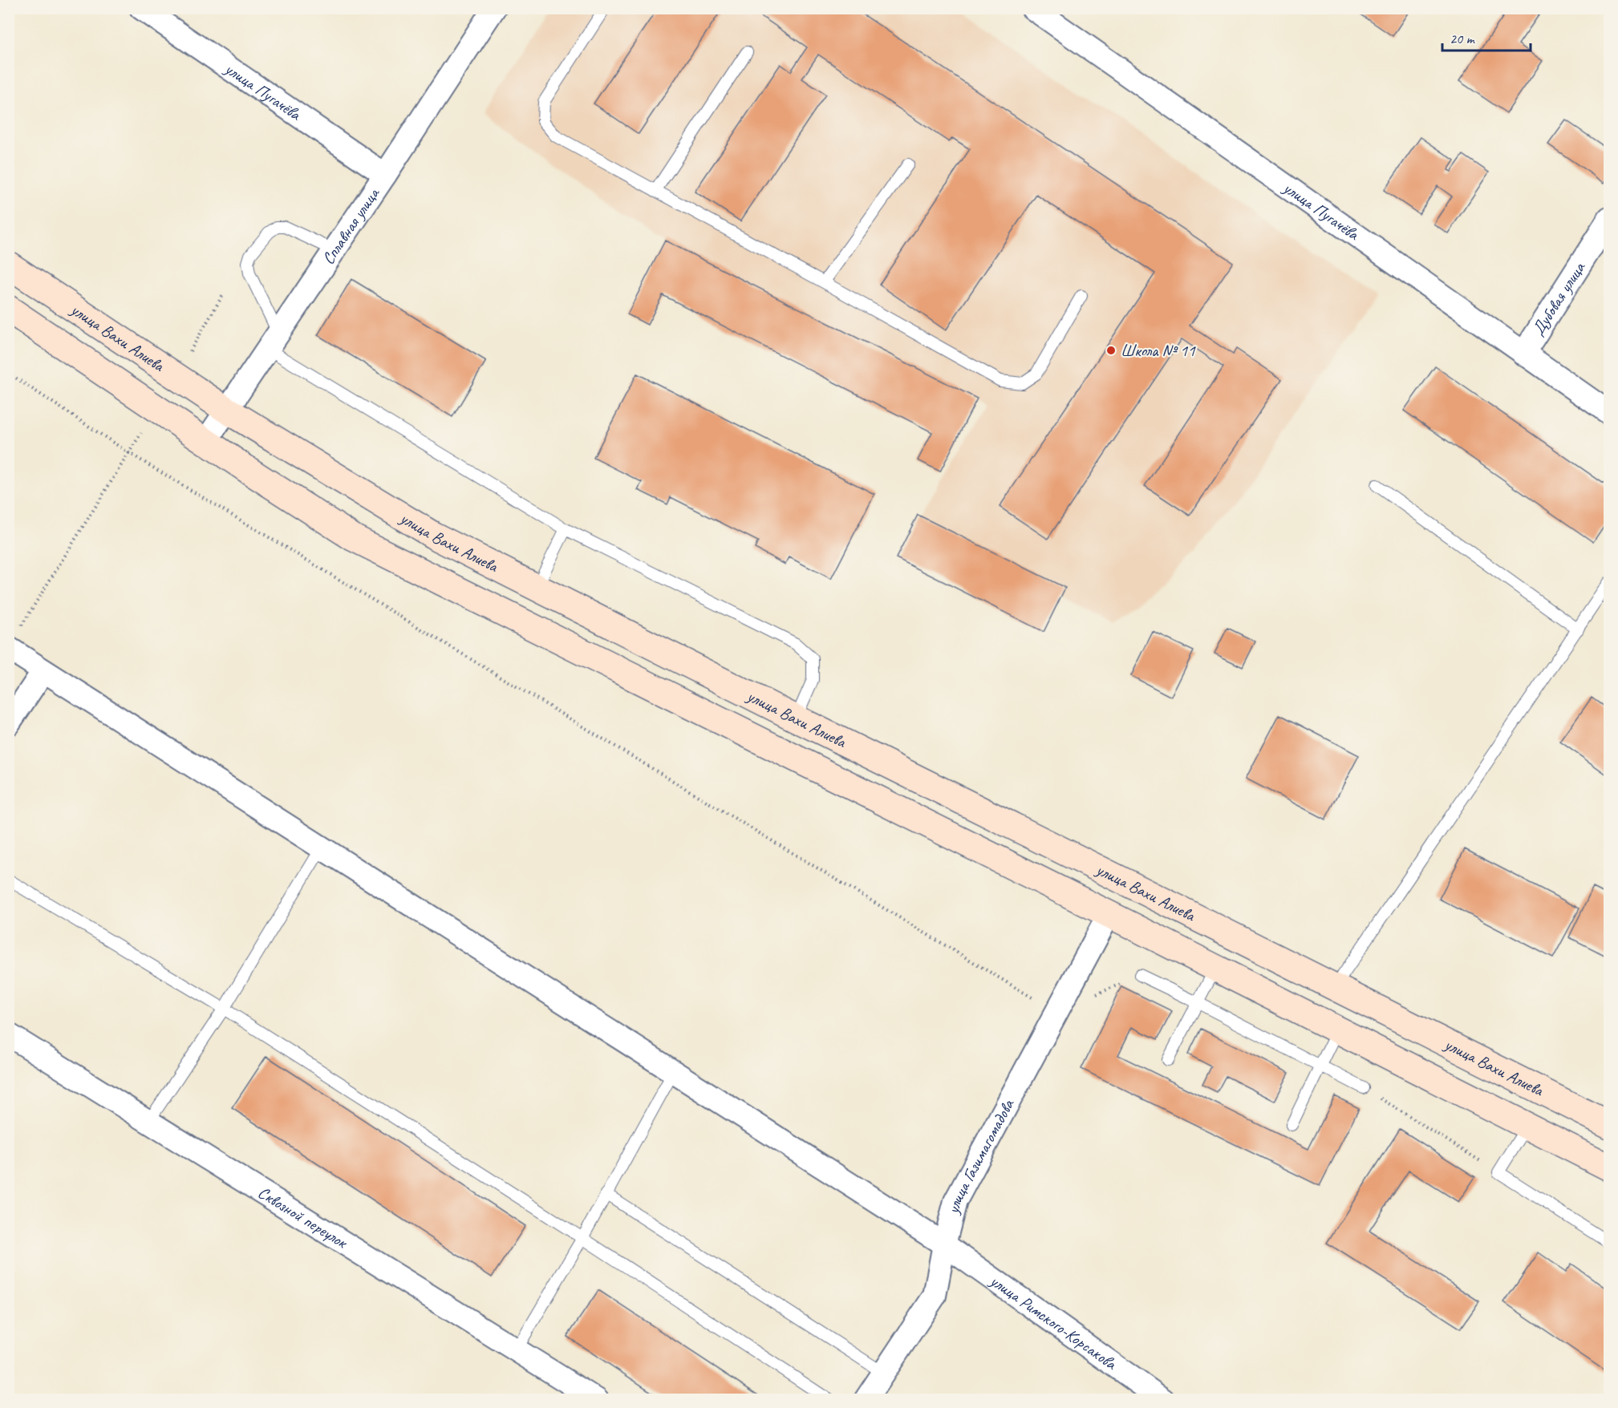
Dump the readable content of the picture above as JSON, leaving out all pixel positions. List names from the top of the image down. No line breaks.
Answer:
{"streets":{"main road":["улица Вахи Алиева"],"street":["улица Пугачёва","Сплавная улица","Дубовая улица","улица Газимагомадова","Сквозной переулок","улица Римского-Корсакова"]},"crossings":[["улица Пугачёва","Сплавная улица"],["улица Пугачёва","Дубовая улица"],["Сплавная улица","улица Вахи Алиева"],["улица Вахи Алиева","улица Газимагомадова"],["улица Газимагомадова","улица Римского-Корсакова"]],"places":["Школа № 11"],"scale_bar":"20 m"}
